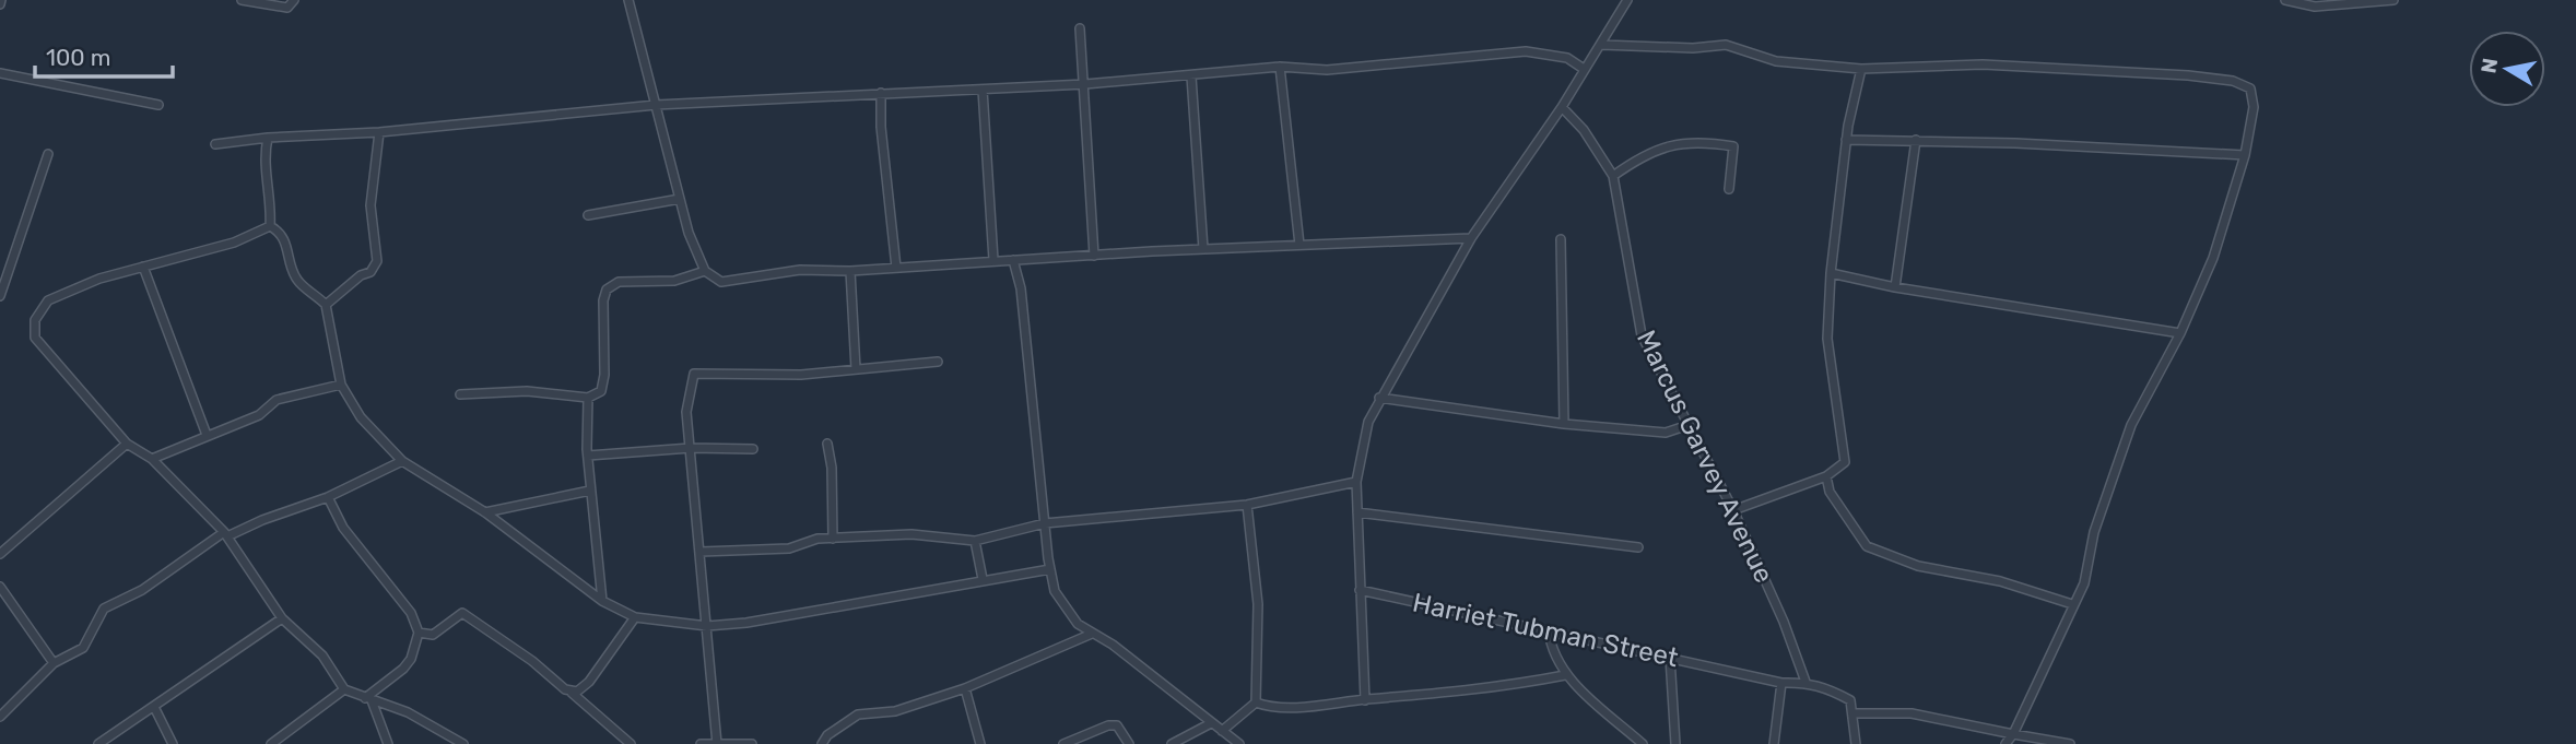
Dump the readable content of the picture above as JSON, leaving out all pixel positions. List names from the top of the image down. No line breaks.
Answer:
{"streets":{"street":["Marcus Garvey Avenue","Harriet Tubman Street"]},"crossings":[["Marcus Garvey Avenue","Harriet Tubman Street"]],"scale_bar":"100 m","north":"left"}
